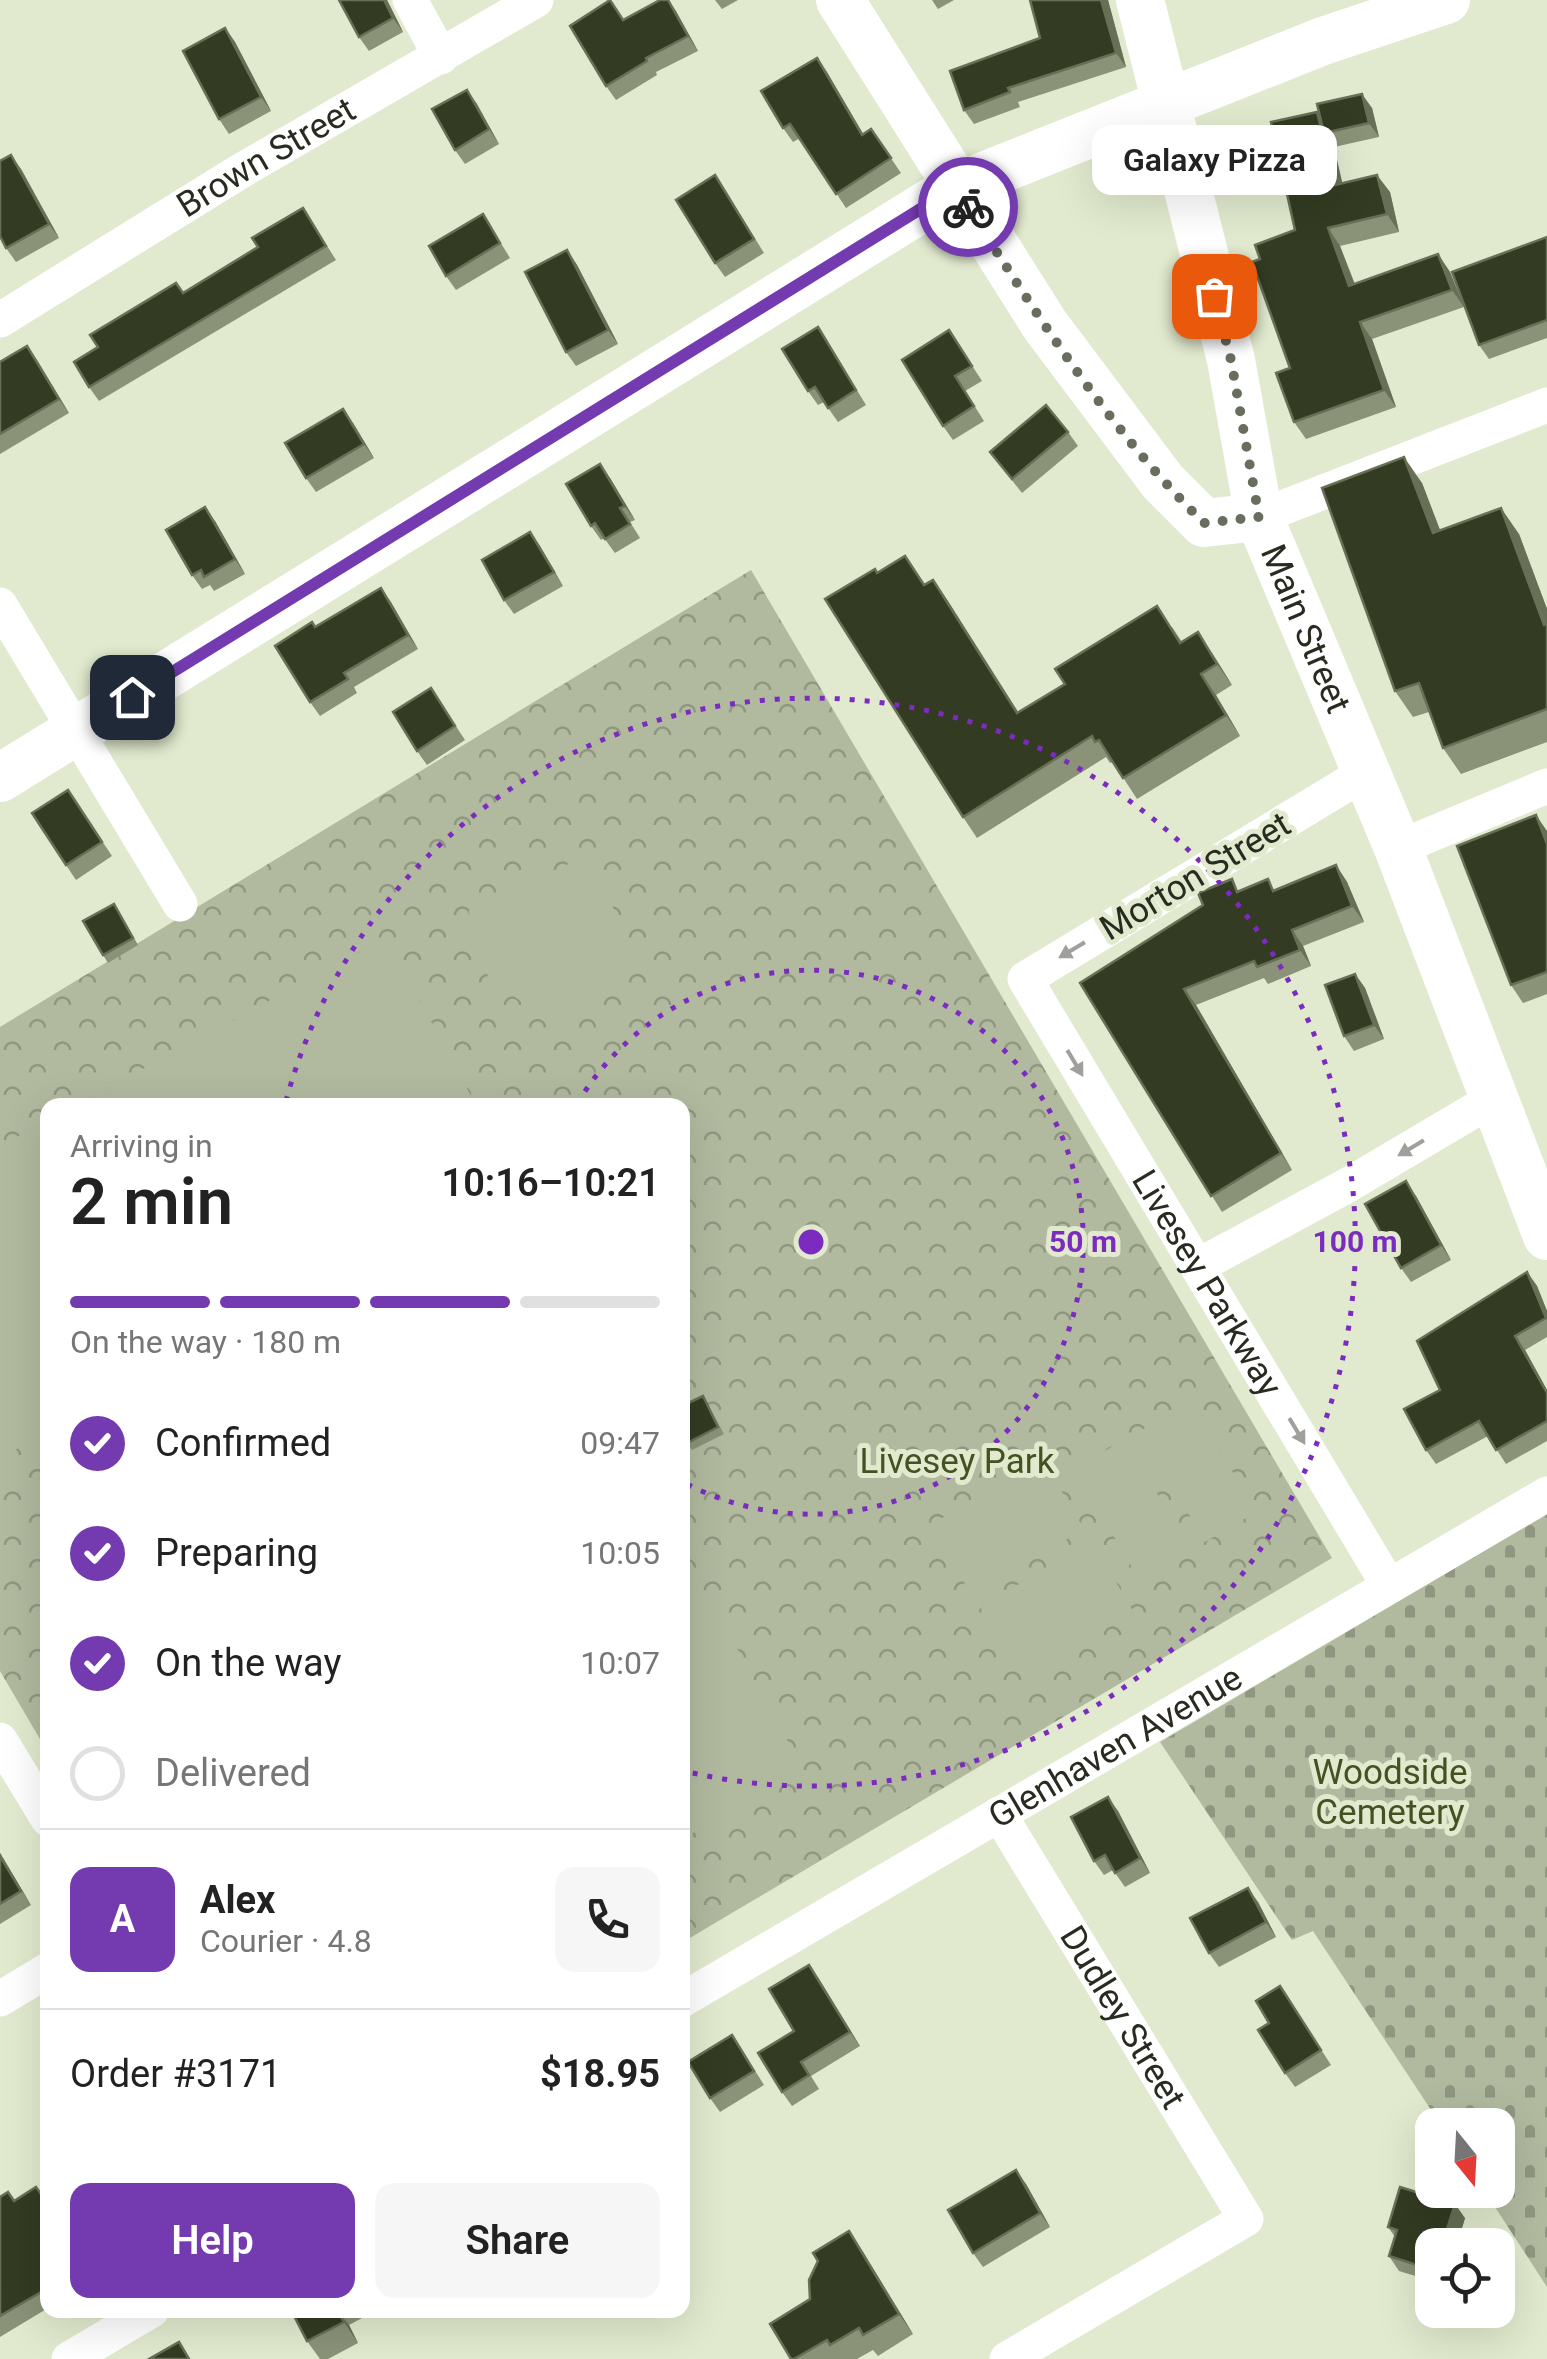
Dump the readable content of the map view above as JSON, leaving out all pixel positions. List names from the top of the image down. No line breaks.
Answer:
{"streets":{"main road":["Main Street"],"street":["Brown Street","Morton Street","Livesey Parkway","Glenhaven Avenue","Dudley Street"]},"crossings":[["Main Street","Morton Street"],["Morton Street","Livesey Parkway"],["Livesey Parkway","Glenhaven Avenue"],["Glenhaven Avenue","Dudley Street"]],"one_way":["Morton Street","Livesey Parkway"],"parks":["Livesey Park","Woodside Cemetery"],"places":["Galaxy Pizza"],"north":"bottom","page":{"bubble":"Galaxy Pizza","heading":["2 min","Arriving in","10:16–10:21"],"panel":["Alex","Courier · 4.8","Order #3171","$18.95"],"bar":"On the way · 180 m","list":[["Confirmed","09:47"],["Preparing","10:05"],["On the way","10:07"],"Delivered"],"round":"A","buttons":["Help","Share"]},"rings":["50 m","100 m"]}
